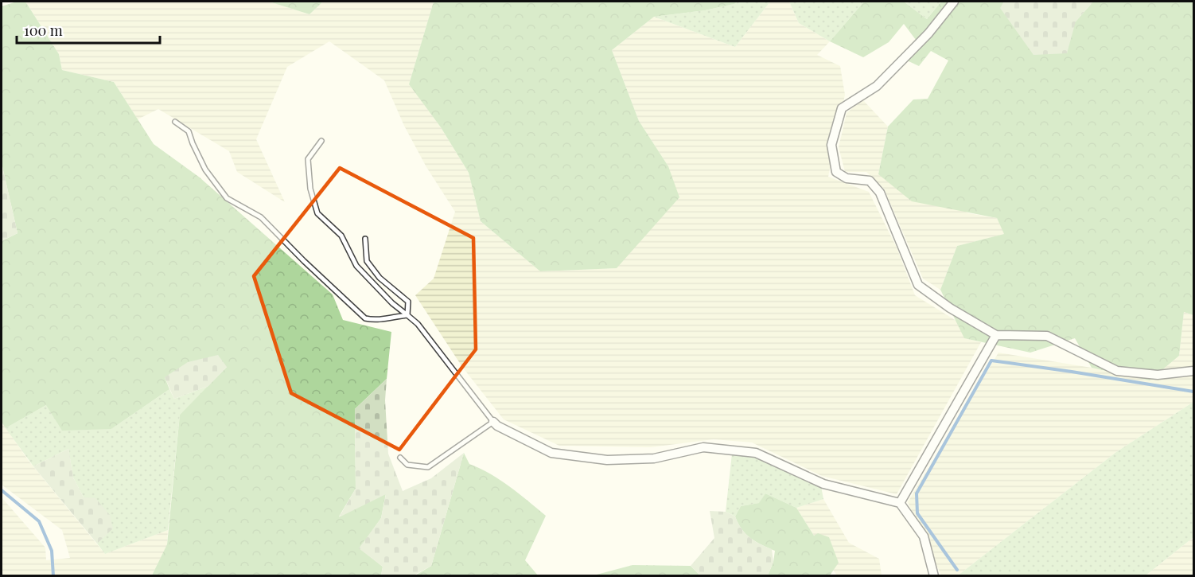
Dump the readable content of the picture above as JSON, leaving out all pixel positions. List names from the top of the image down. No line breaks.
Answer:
{"scale_bar":"100 m"}
